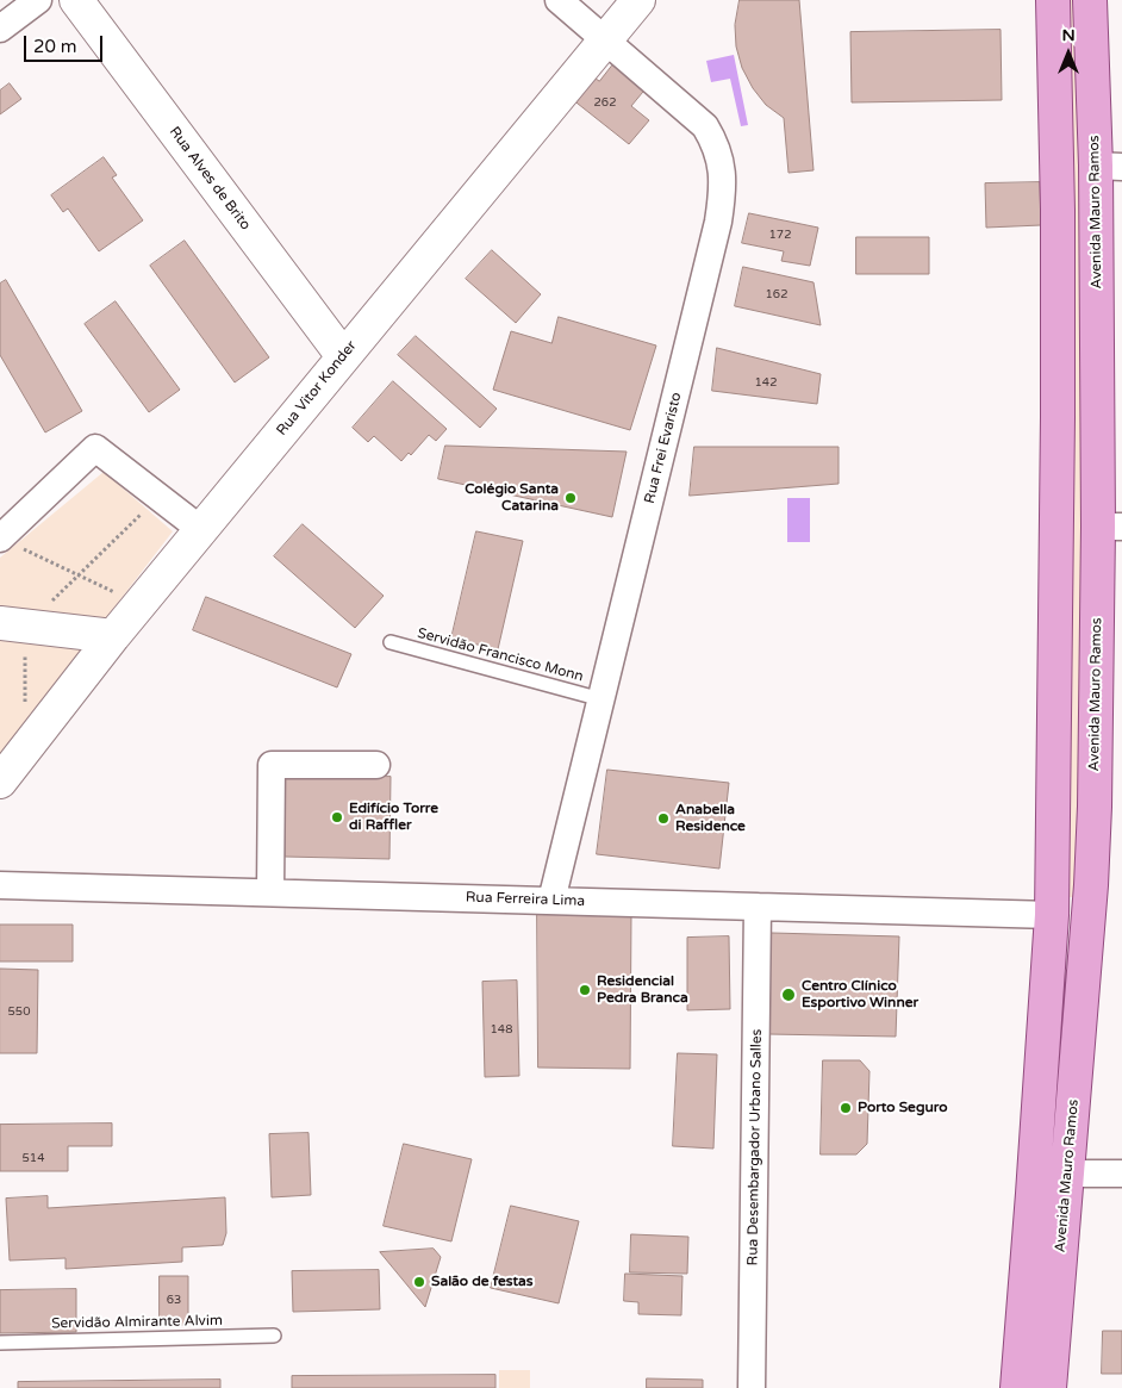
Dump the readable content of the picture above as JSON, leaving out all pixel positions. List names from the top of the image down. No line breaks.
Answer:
{"streets":{"main road":["Rua Alves de Brito","Avenida Mauro Ramos","Rua Vitor Konder"],"street":["Rua Frei Evaristo","Rua Ferreira Lima","Rua Desembargador Urbano Salles"],"lane":["Servidão Francisco Monn","Servidão Almirante Alvim"]},"crossings":[["Rua Alves de Brito","Rua Vitor Konder"],["Rua Vitor Konder","Rua Frei Evaristo"],["Rua Frei Evaristo","Servidão Francisco Monn"],["Rua Frei Evaristo","Rua Ferreira Lima"],["Rua Ferreira Lima","Rua Desembargador Urbano Salles"]],"places":["Colégio Santa Catarina","Edifício Torre di Raffler","Anabella Residence","Residencial Pedra Branca","Centro Clínico Esportivo Winner","Porto Seguro","Salão de festas"],"house_numbers":["262","172","162","142","550","148","514","63"],"scale_bar":"20 m","north":"top"}
